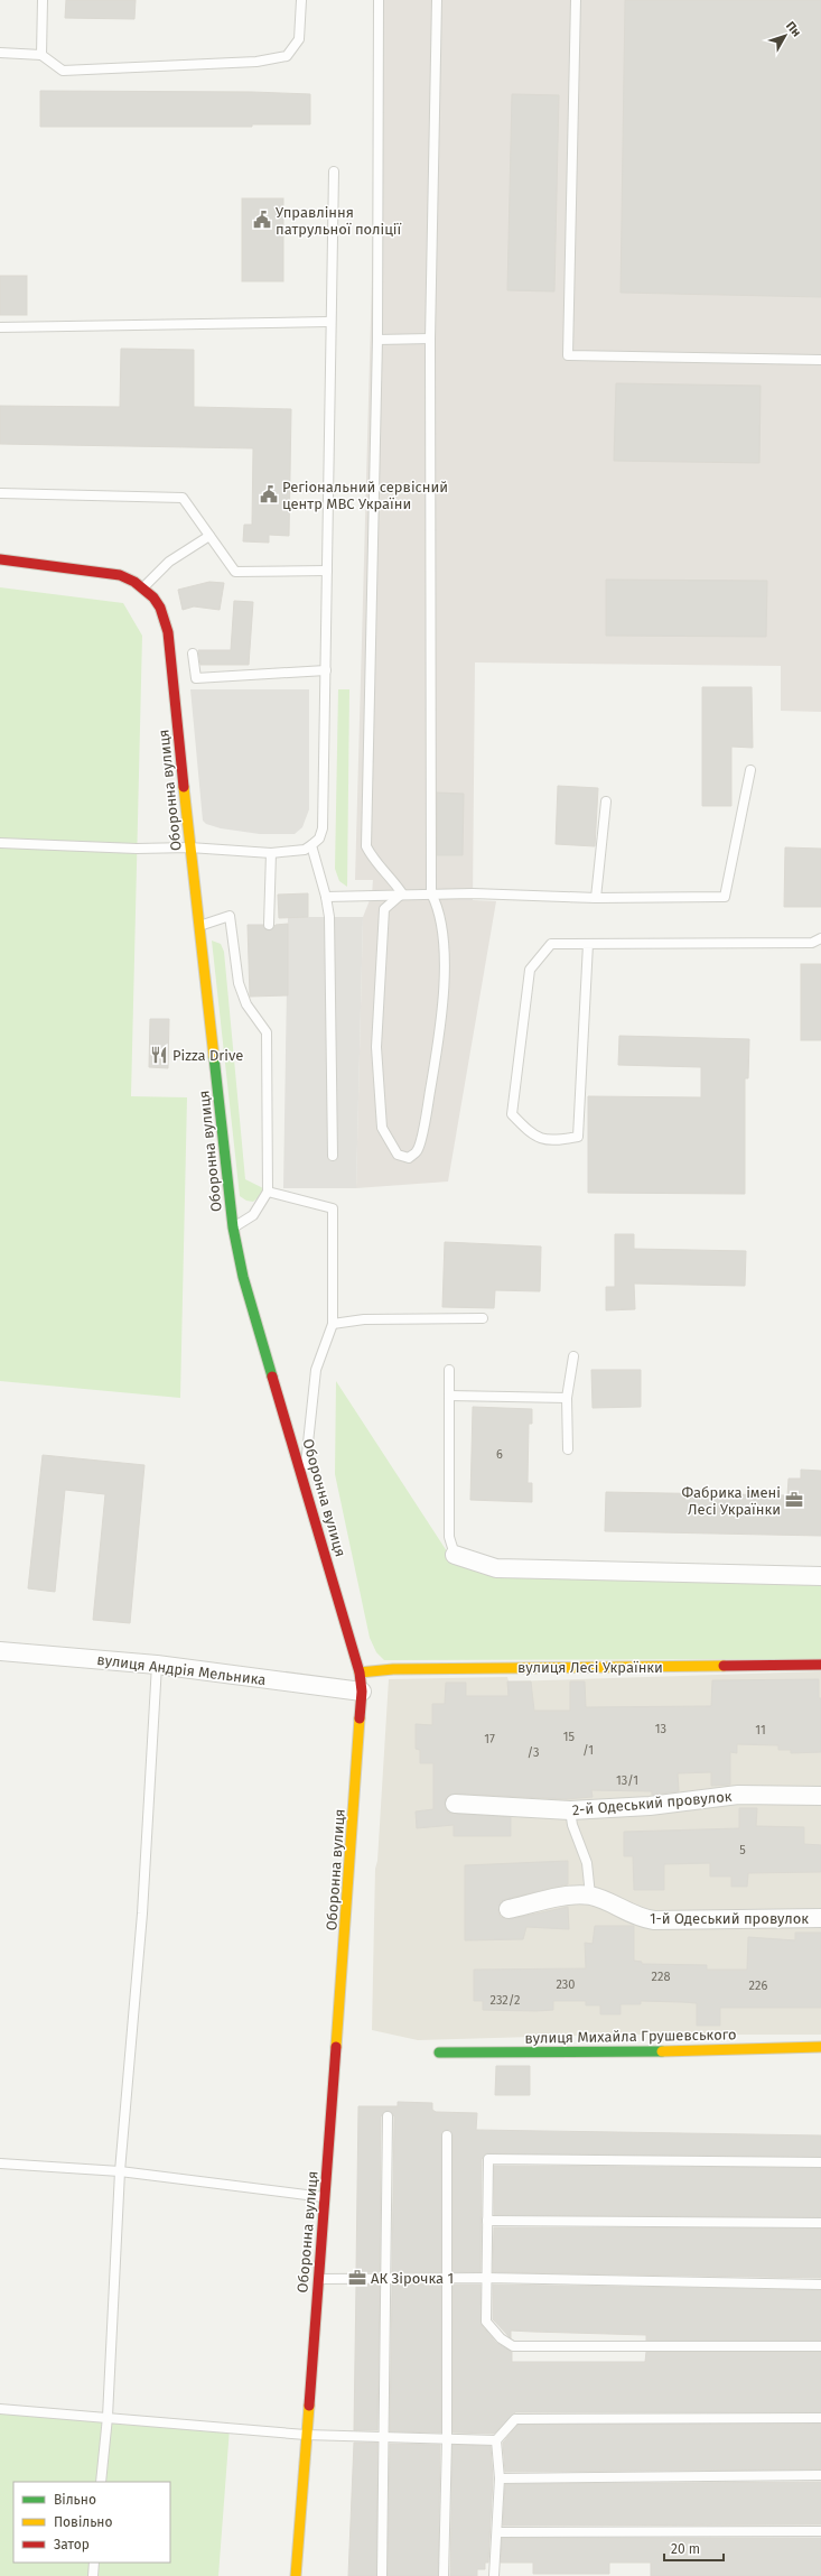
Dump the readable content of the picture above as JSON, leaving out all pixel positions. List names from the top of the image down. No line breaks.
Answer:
{"streets":{"street":["Оборонна вулиця","вулиця Лесі Українки","вулиця Андрія Мельника","2-й Одеський провулок","1-й Одеський провулок","вулиця Михайла Грушевського"]},"crossings":[["Оборонна вулиця","вулиця Лесі Українки"],["Оборонна вулиця","вулиця Андрія Мельника"]],"places":{"public building":["Управління патрульної поліції","Регіональний сервісний центр МВС України"],"restaurant":["Pizza Drive"],"office":["Фабрика імені Лесі Українки","АК Зірочка 1"]},"house_numbers":["6","13","11","15","17","/1","/3","13/1","5","228","230","226","232/2"],"legend":["Вільно","Повільно","Затор"],"scale_bar":"20 m","north":"top right"}
